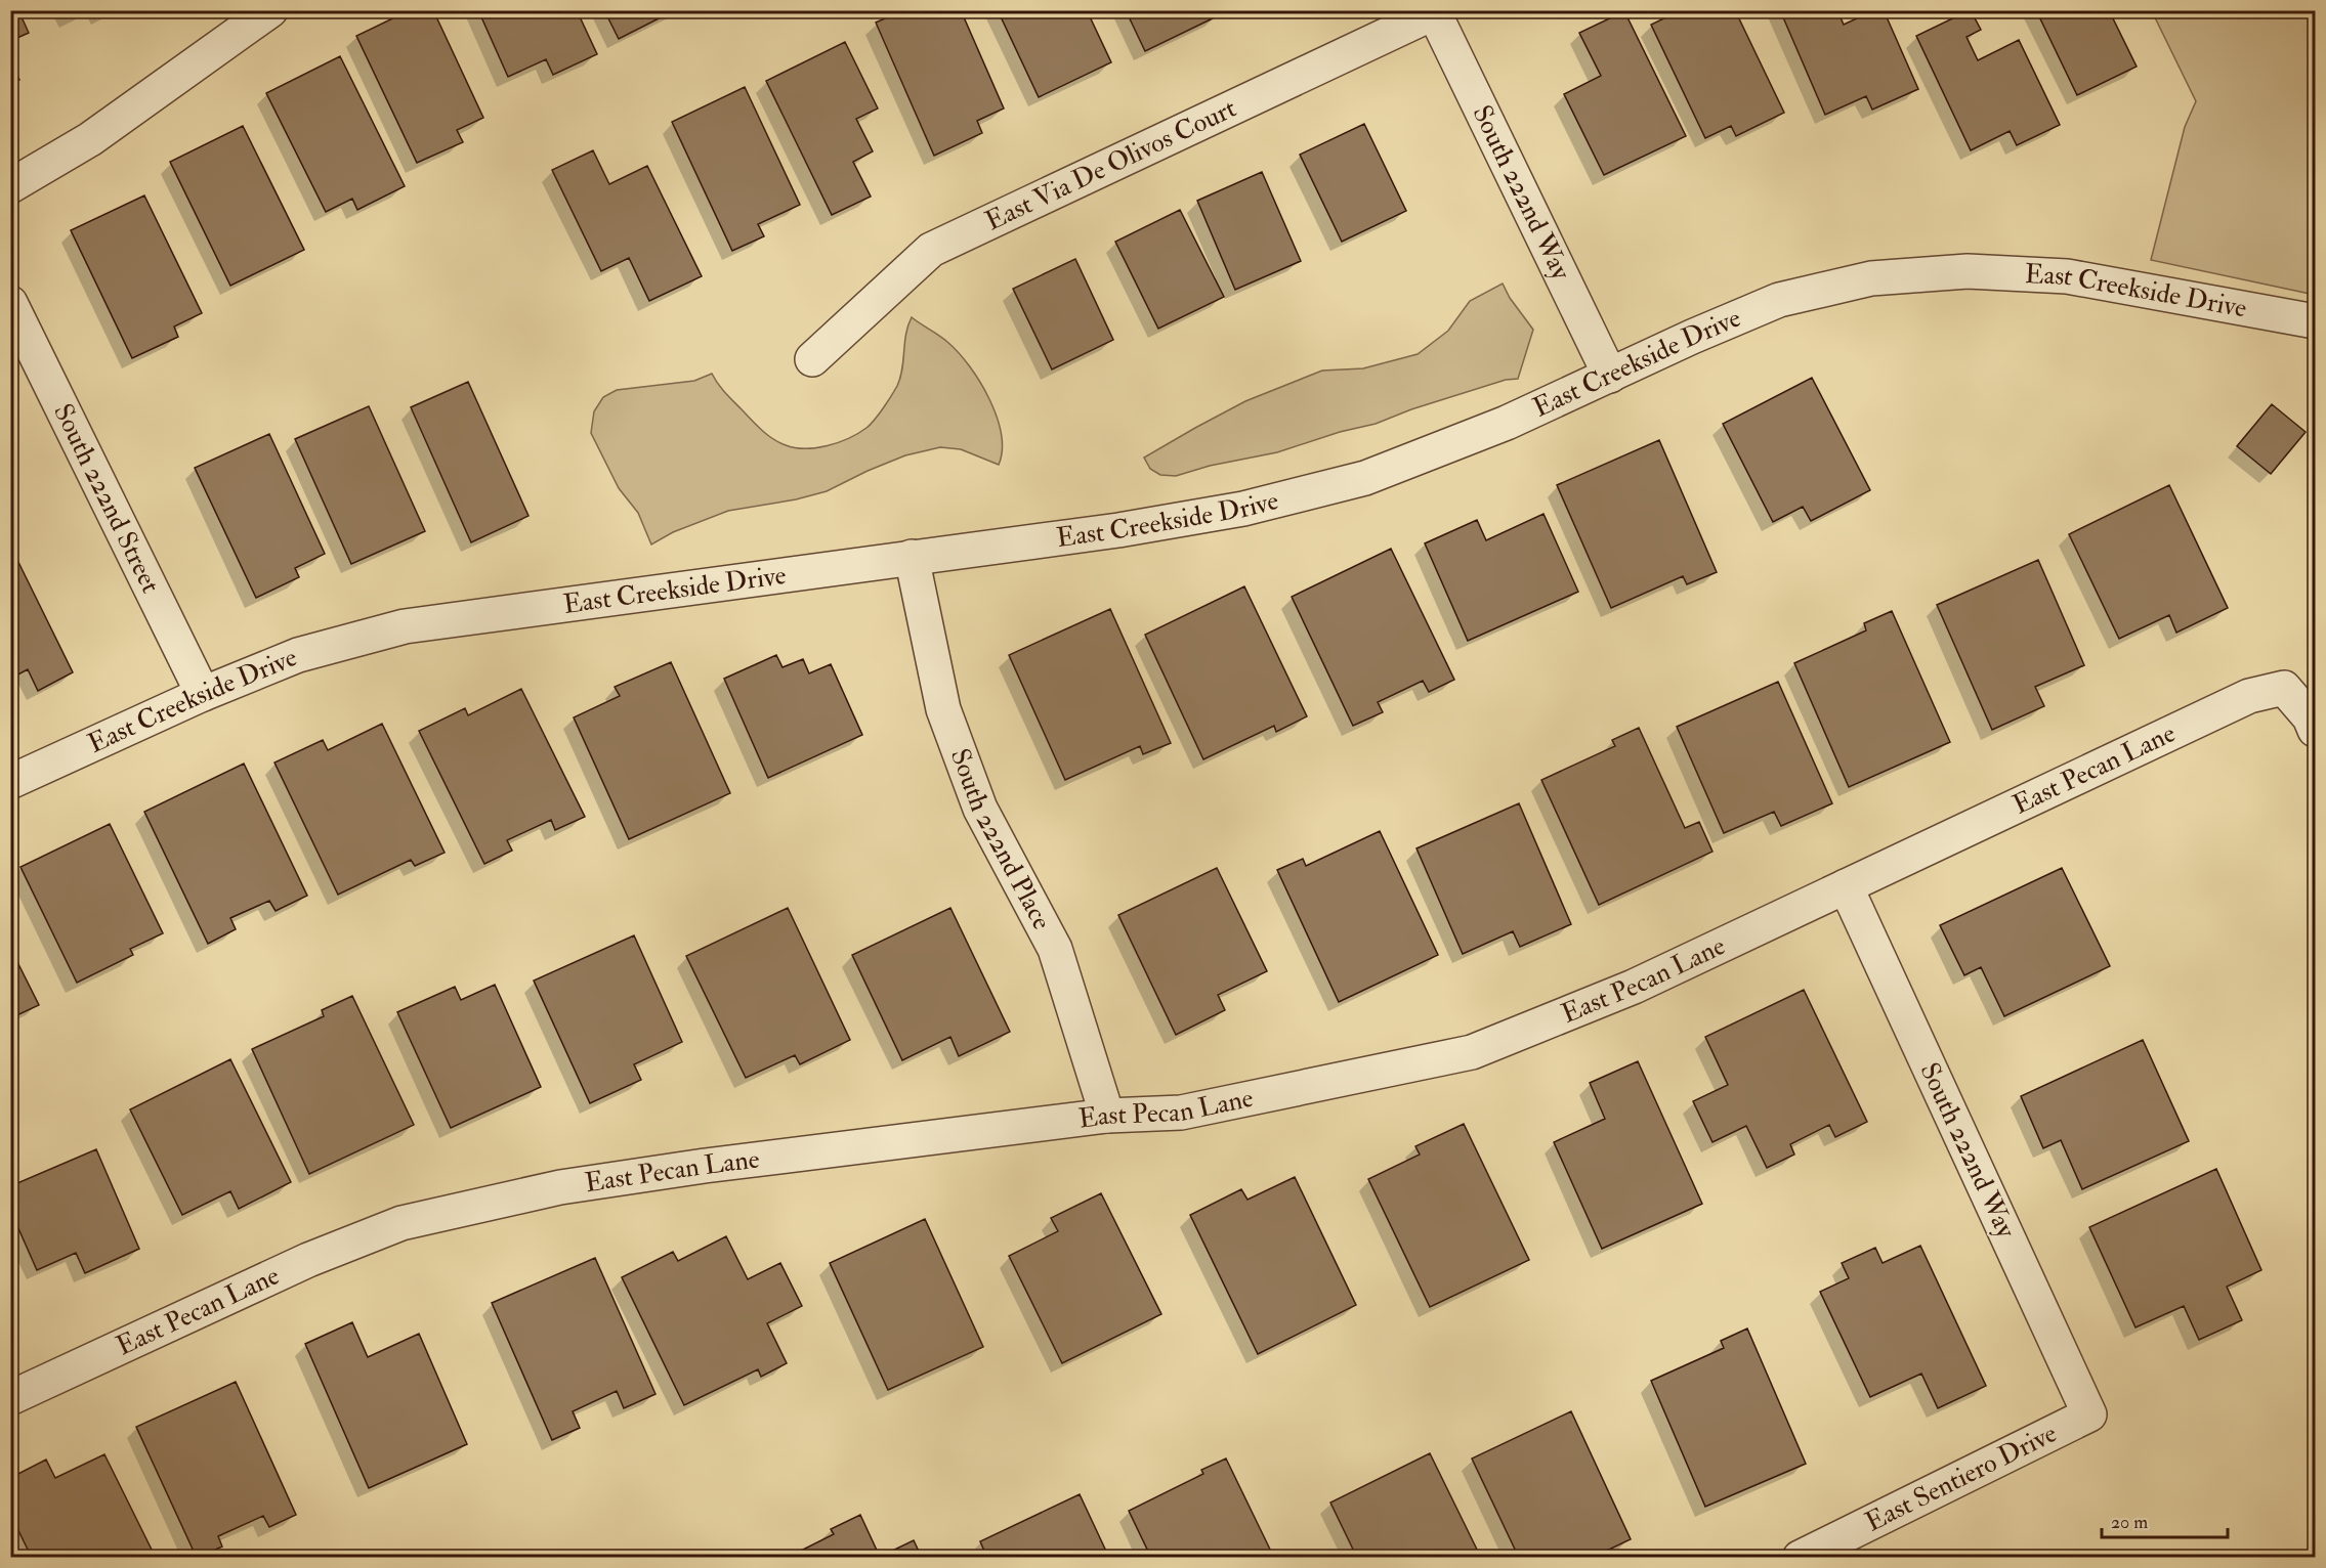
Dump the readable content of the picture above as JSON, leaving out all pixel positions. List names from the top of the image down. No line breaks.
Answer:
{"streets":{"street":["East Via De Olivos Court","South 222nd Way","East Creekside Drive","South 222nd Street","East Pecan Lane","South 222nd Place","East Sentiero Drive"]},"crossings":[["East Via De Olivos Court","South 222nd Way"],["South 222nd Way","East Creekside Drive"],["South 222nd Way","East Pecan Lane"],["South 222nd Way","East Sentiero Drive"],["East Creekside Drive","South 222nd Street"],["East Creekside Drive","South 222nd Place"],["East Pecan Lane","South 222nd Place"]],"scale_bar":"20 m"}
